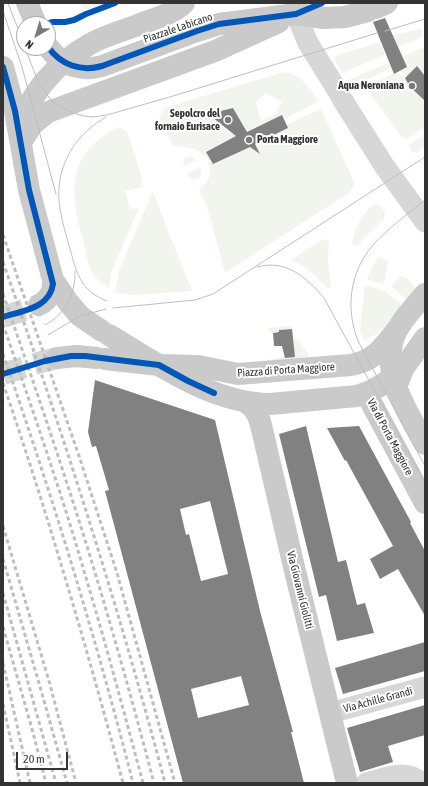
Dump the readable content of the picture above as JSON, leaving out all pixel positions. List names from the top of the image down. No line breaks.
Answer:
{"streets":{"main road":["Piazzale Labicano","Piazza di Porta Maggiore","Via di Porta Maggiore","Via Giovanni Giolitti"],"street":["Via Achille Grandi"]},"crossings":[["Piazzale Labicano","Piazza di Porta Maggiore"],["Piazza di Porta Maggiore","Via di Porta Maggiore"],["Piazza di Porta Maggiore","Via Giovanni Giolitti"],["Via Giovanni Giolitti","Via Achille Grandi"]],"places":["Aqua Neroniana","Sepolcro del fornaio Eurisace","Porta Maggiore"],"scale_bar":"20 m","north":"bottom left"}
